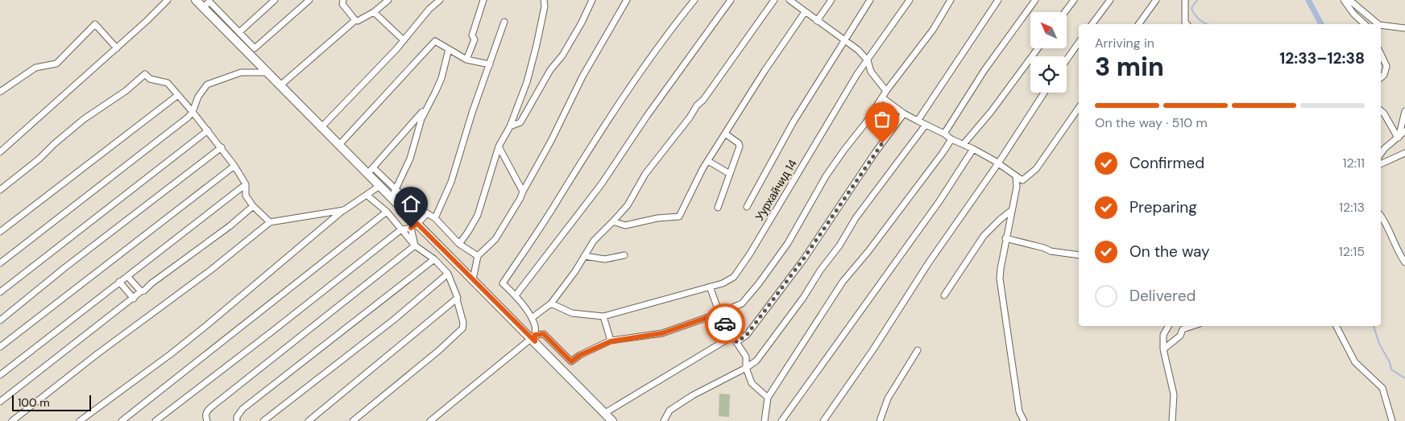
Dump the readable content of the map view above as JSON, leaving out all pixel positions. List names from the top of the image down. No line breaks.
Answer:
{"streets":{"street":["Уурхайчид 14"]},"scale_bar":"100 m","north":"top left","page":{"heading":["3 min","Arriving in","12:33–12:38"],"bar":"On the way · 510 m","list":[["Confirmed","12:11"],["Preparing","12:13"],["On the way","12:15"],"Delivered"],"scale":"100 m"}}
